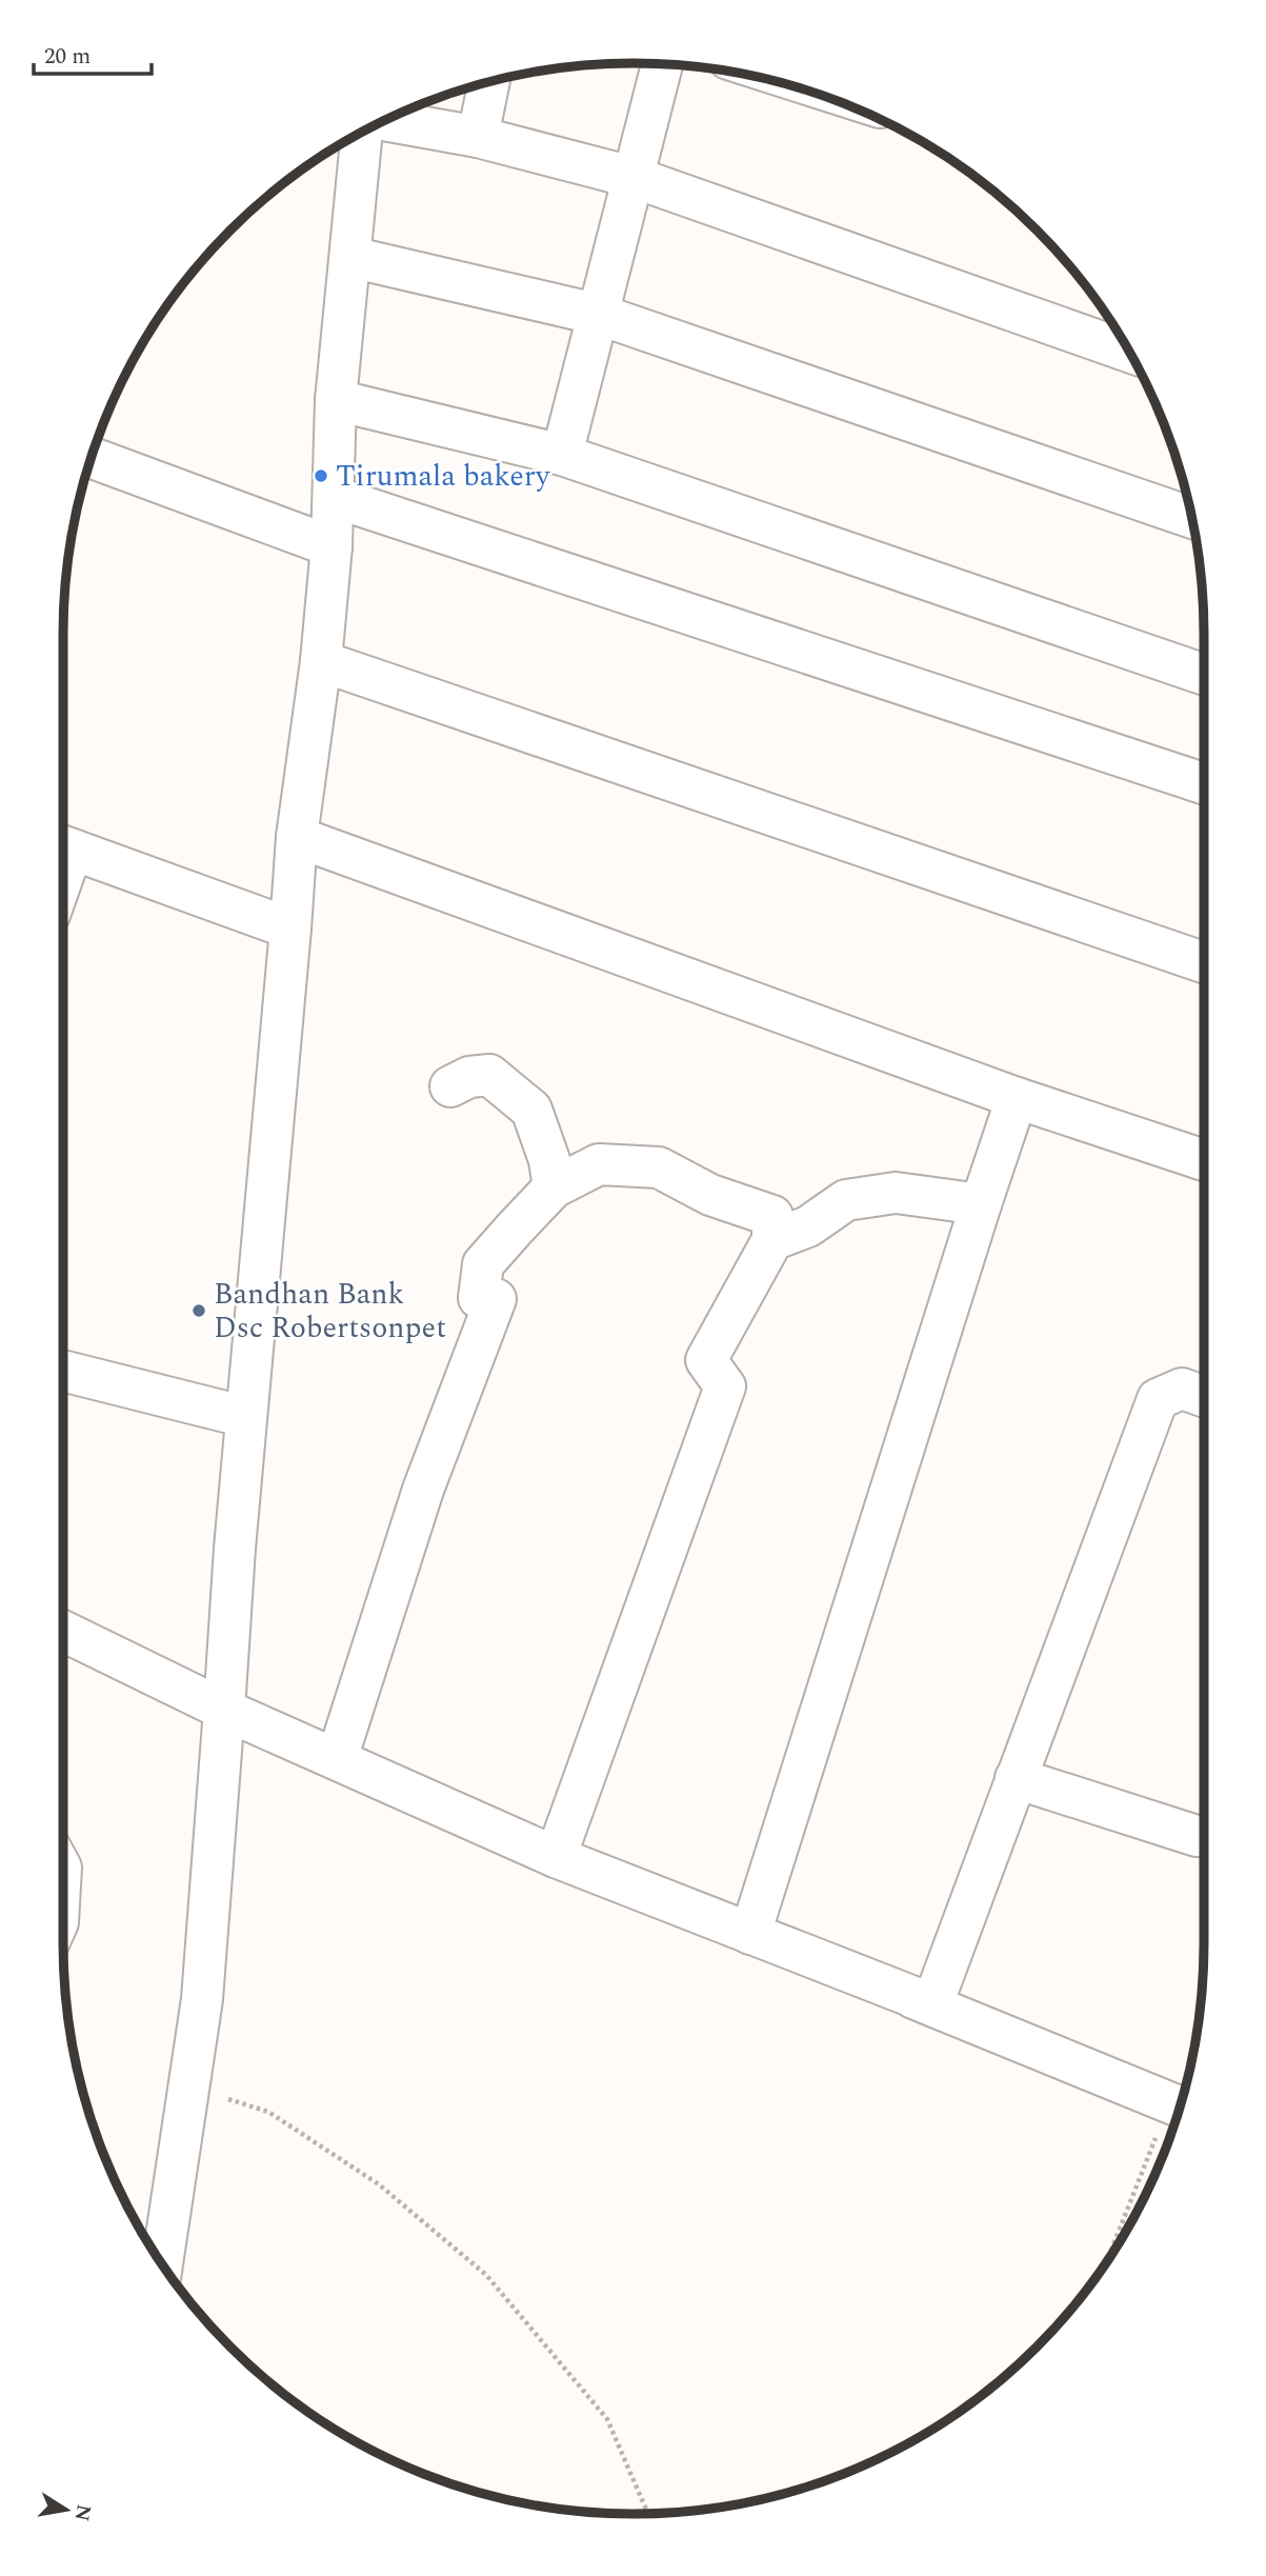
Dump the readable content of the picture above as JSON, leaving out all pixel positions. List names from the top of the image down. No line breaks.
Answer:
{"places":["Tirumala bakery","Bandhan Bank Dsc Robertsonpet"],"scale_bar":"20 m","north":"right"}
